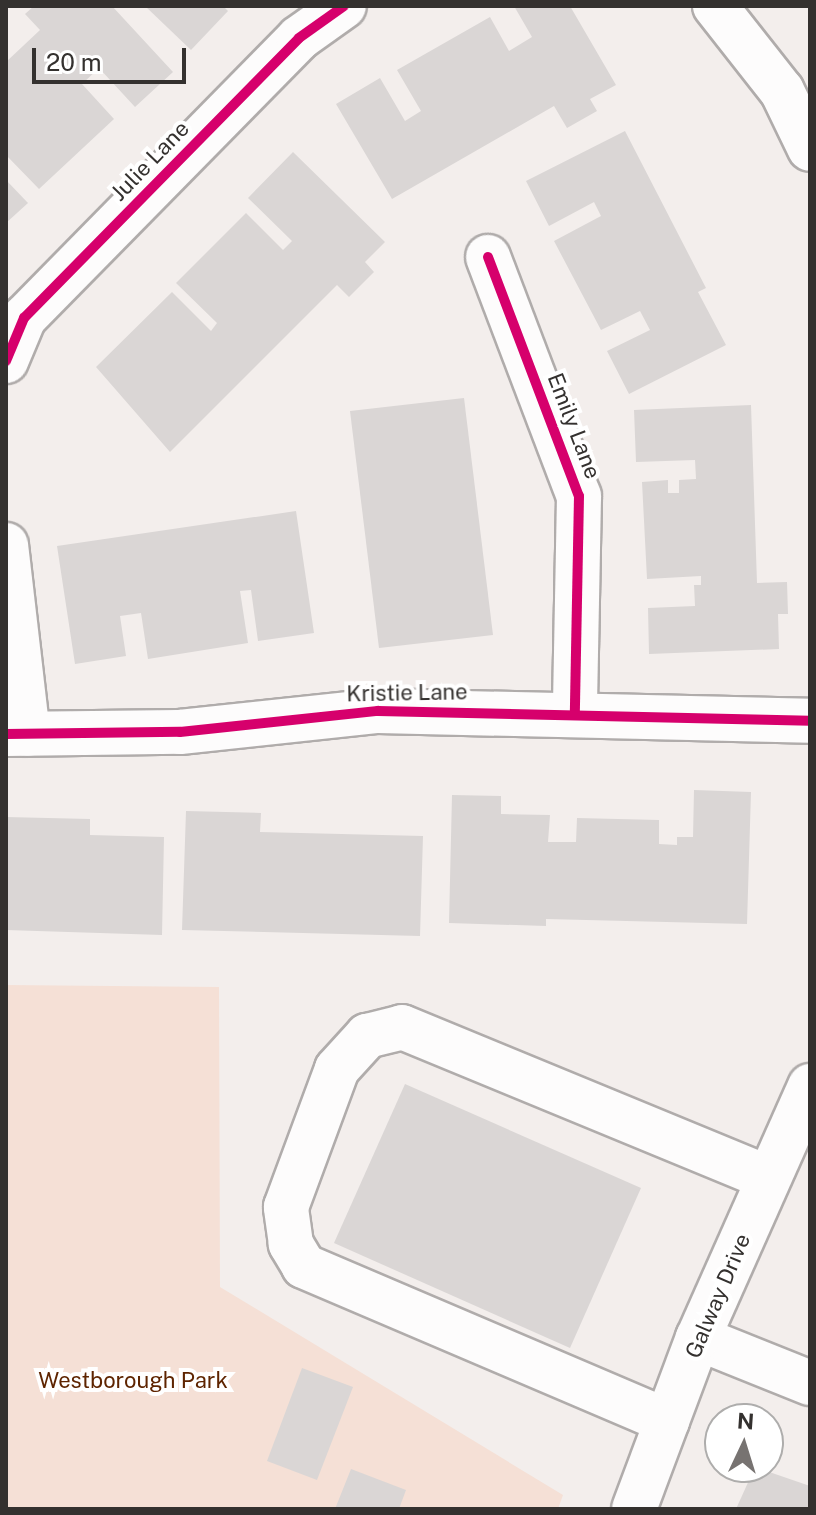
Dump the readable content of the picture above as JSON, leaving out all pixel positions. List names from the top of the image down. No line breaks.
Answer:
{"streets":{"street":["Julie Lane","Emily Lane","Kristie Lane","Galway Drive"]},"crossings":[["Emily Lane","Kristie Lane"]],"parks":["Westborough Park"],"scale_bar":"20 m","north":"top"}
